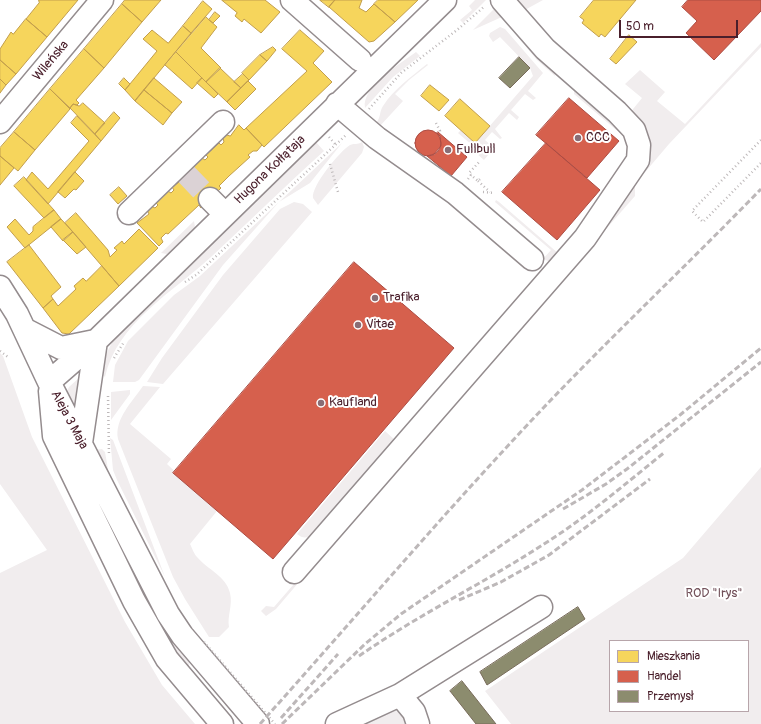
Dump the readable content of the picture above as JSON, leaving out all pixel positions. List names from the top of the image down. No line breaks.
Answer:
{"streets":{"street":["Wileńska","Hugona Kołłątaja","Aleja 3 Maja"]},"crossings":[["Hugona Kołłątaja","Aleja 3 Maja"]],"parks":["ROD \"Irys\""],"places":["CCC","Fullbull","Trafika","Vitae","Kaufland"],"legend":["Mieszkania","Handel","Przemysł"],"scale_bar":"50 m"}
